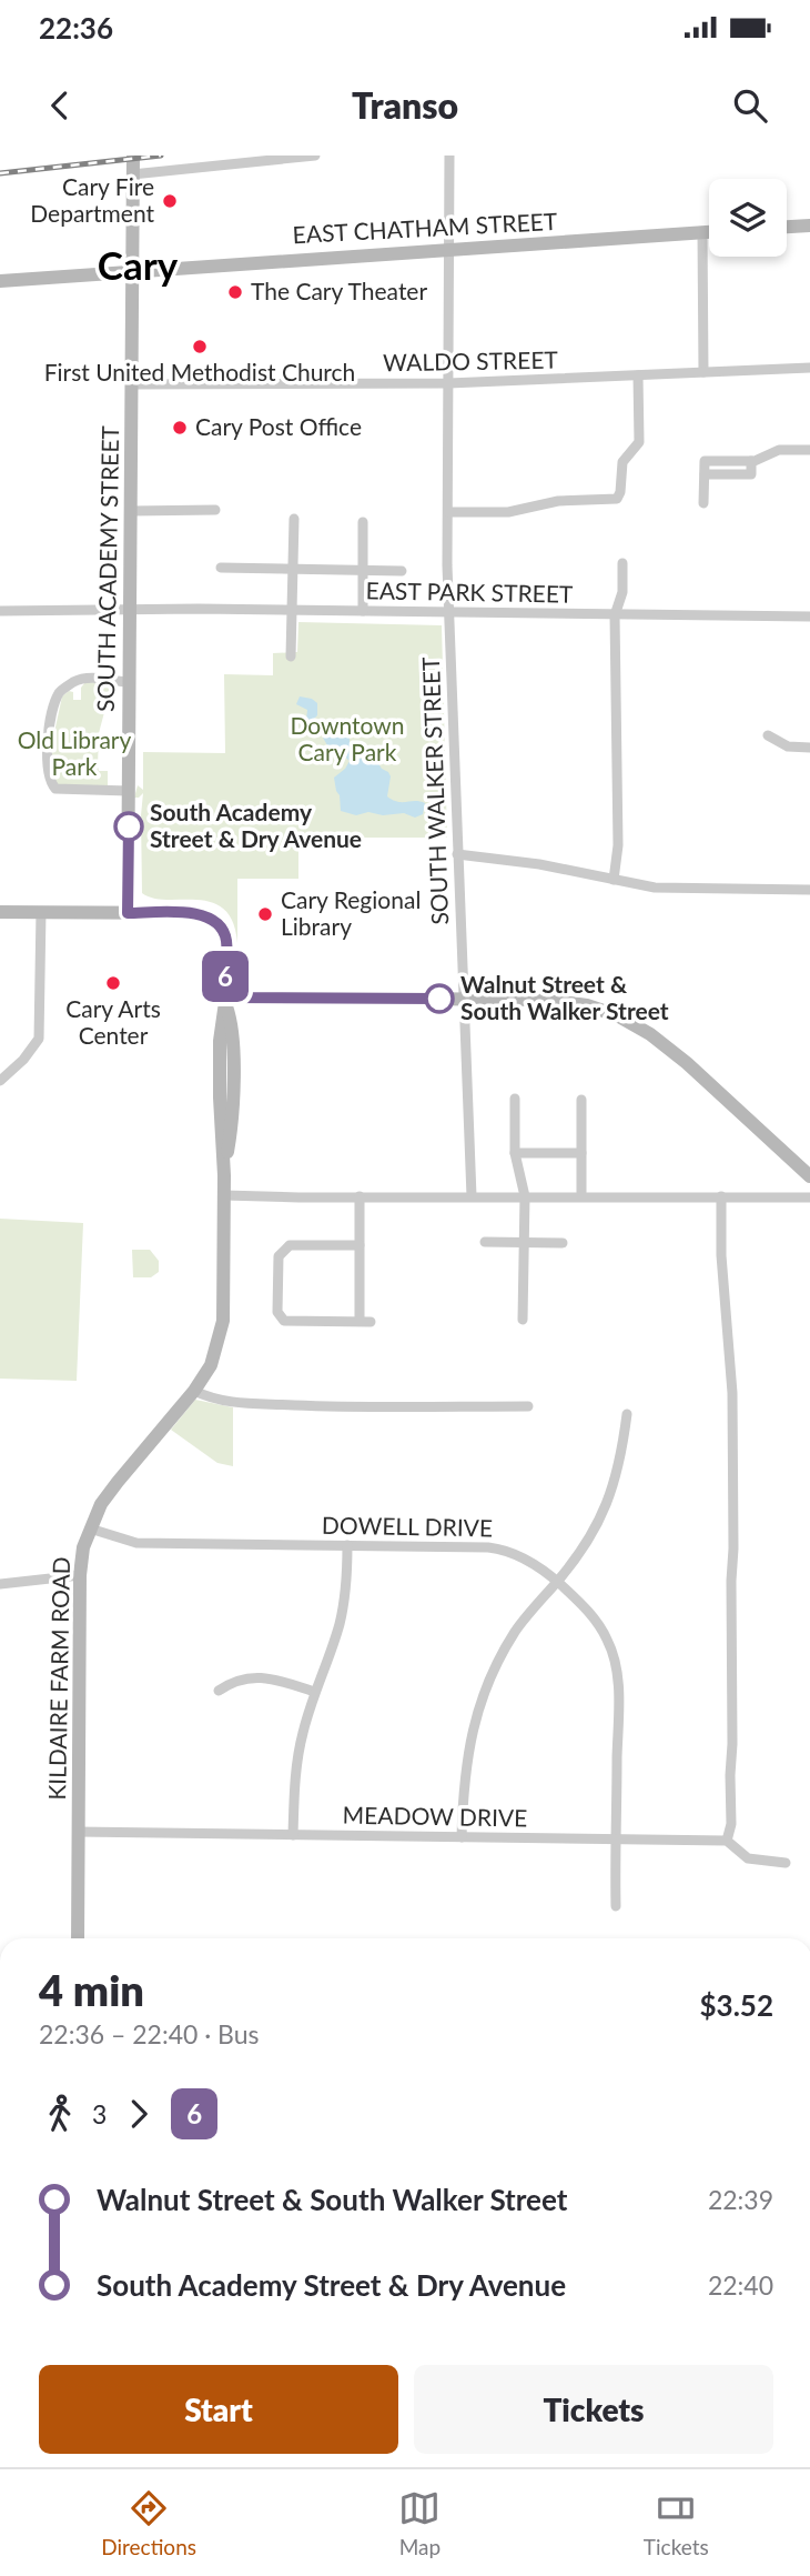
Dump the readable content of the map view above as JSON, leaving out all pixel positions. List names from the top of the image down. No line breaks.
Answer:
{"streets":{"main road":["EAST CHATHAM STREET","SOUTH ACADEMY STREET","KILDAIRE FARM ROAD"],"street":["WALDO STREET","EAST PARK STREET","SOUTH WALKER STREET","DOWELL DRIVE","MEADOW DRIVE"]},"crossings":[["EAST CHATHAM STREET","SOUTH ACADEMY STREET"],["EAST CHATHAM STREET","SOUTH WALKER STREET"],["WALDO STREET","SOUTH ACADEMY STREET"],["WALDO STREET","SOUTH WALKER STREET"],["SOUTH ACADEMY STREET","EAST PARK STREET"],["SOUTH ACADEMY STREET","KILDAIRE FARM ROAD"],["EAST PARK STREET","SOUTH WALKER STREET"],["DOWELL DRIVE","KILDAIRE FARM ROAD"],["DOWELL DRIVE","MEADOW DRIVE"],["KILDAIRE FARM ROAD","MEADOW DRIVE"]],"districts":["Cary"],"parks":["Downtown Cary Park","Old Library Park"],"places":["Cary Fire Department","The Cary Theater","First United Methodist Church","Cary Post Office","South Academy Street & Dry Avenue","Cary Regional Library","Cary Arts Center","Walnut Street & South Walker Street"],"lines":["bus line 6"],"page":{"status":"22:36","header":"Transo","on_map":"6","heading":["4 min","22:36 – 22:40 · Bus","$3.52"],"legs":["3","6"],"list":[{"name":"Walnut Street & South Walker Street","value":"22:39"},{"name":"South Academy Street & Dry Avenue","value":"22:40"}],"buttons":["Start","Tickets"],"tabs":["Directions","Map","Tickets"]}}
